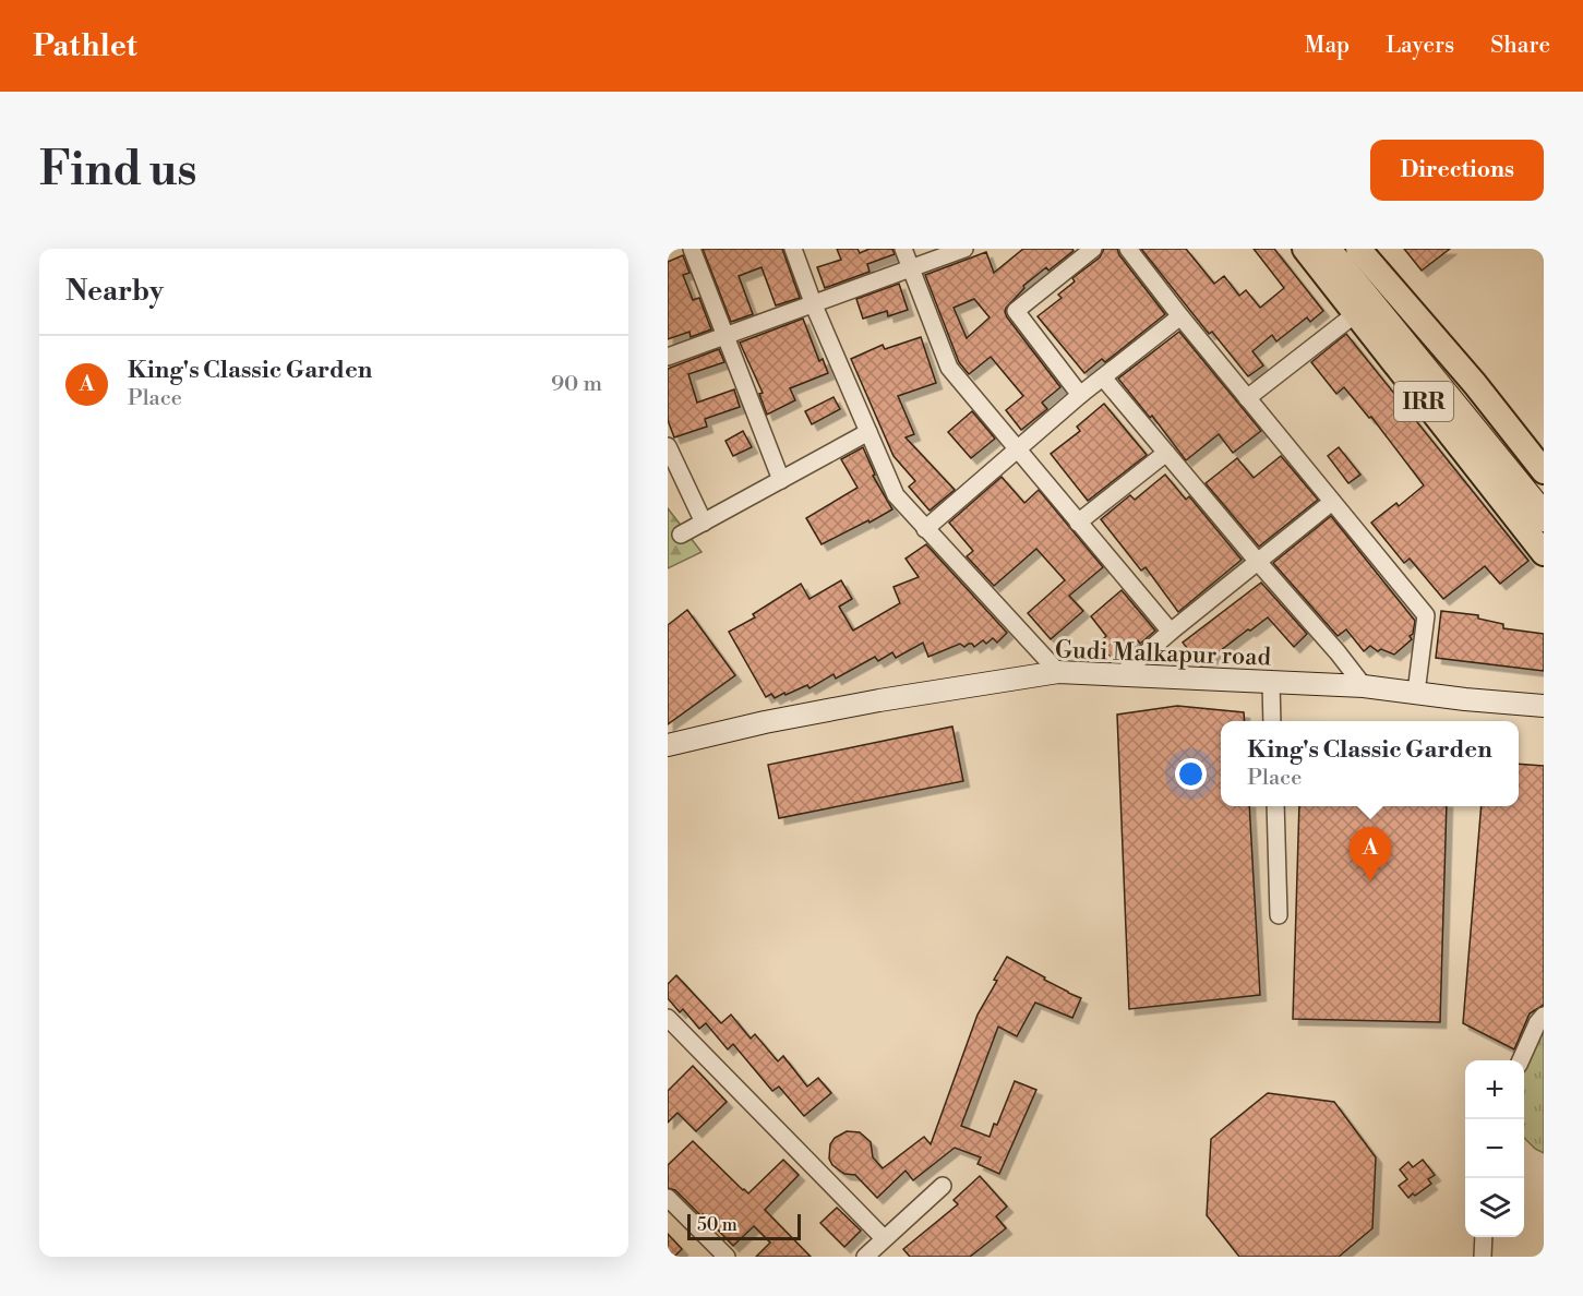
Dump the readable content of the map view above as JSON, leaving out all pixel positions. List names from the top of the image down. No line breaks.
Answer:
{"streets":{"main road":["IRR"],"street":["Gudi Malkapur road"]},"scale_bar":"50 m","page":{"header":"Pathlet","nav":["Map","Layers","Share"],"buttons":"Directions","title":"Find us","heading":"Nearby","list":[{"mark":"A","name":"King's Classic Garden","note":"Place","value":"90 m"}],"popup":["King's Classic Garden","Place"],"pins":"A","map_buttons":["+","−"],"scale":"50 m"}}
